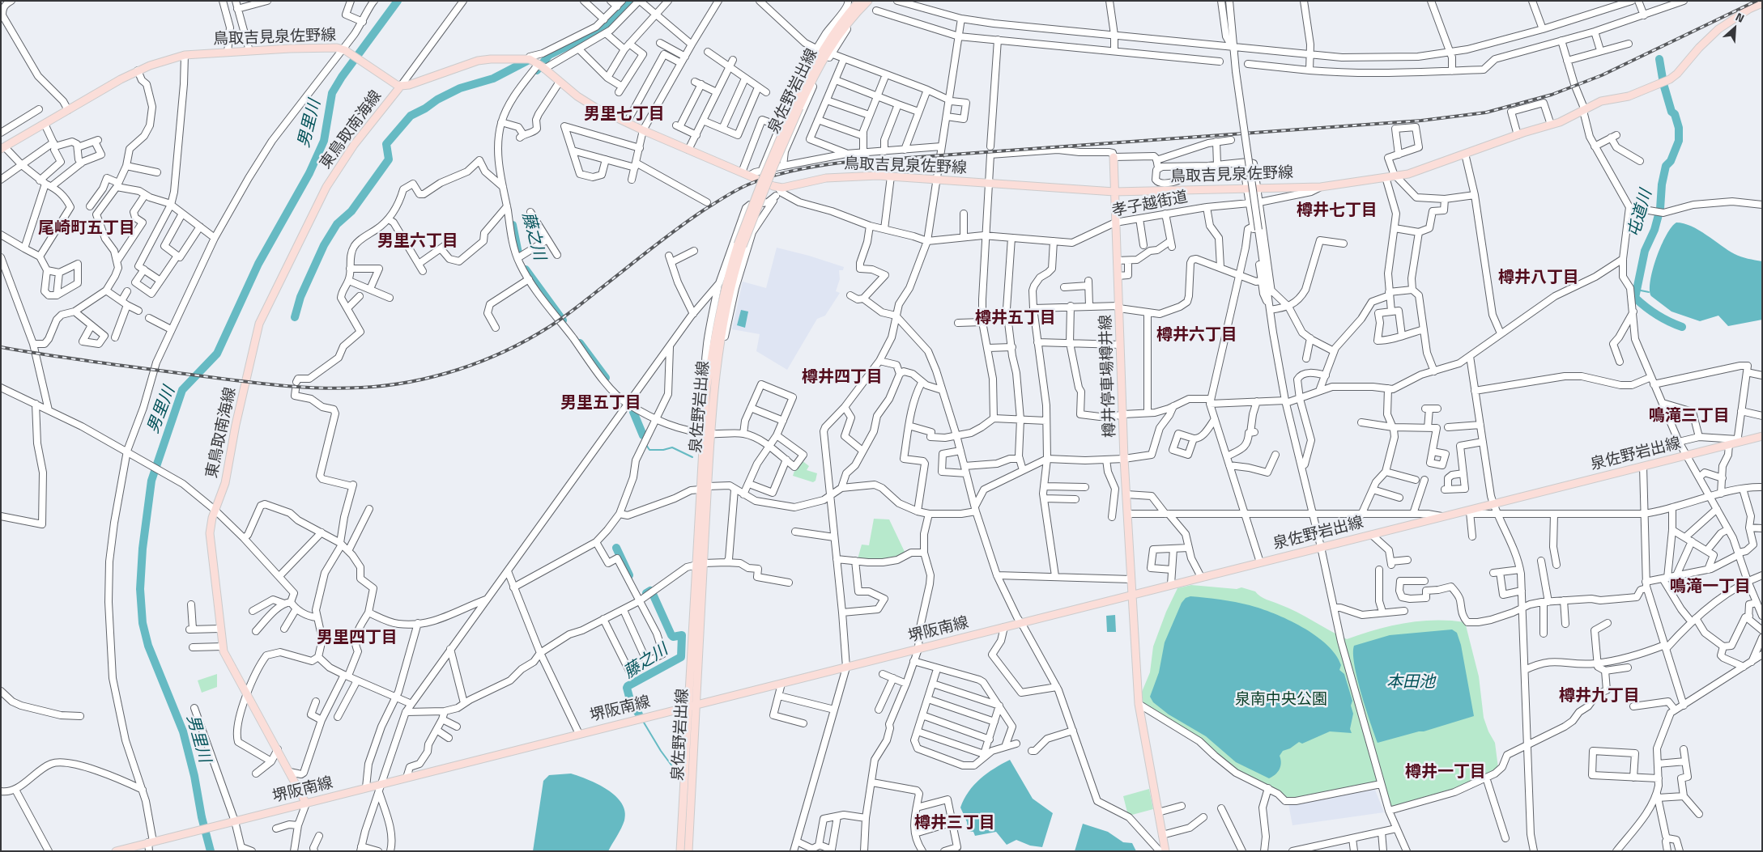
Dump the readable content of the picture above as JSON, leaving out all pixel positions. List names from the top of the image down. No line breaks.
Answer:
{"streets":{"main road":["鳥取吉見泉佐野線","泉佐野岩出線","東鳥取南海線","樽井停車場樽井線","堺阪南線"],"street":["孝子越街道"]},"crossings":[["鳥取吉見泉佐野線","東鳥取南海線"],["鳥取吉見泉佐野線","樽井停車場樽井線"],["泉佐野岩出線","樽井停車場樽井線"],["泉佐野岩出線","堺阪南線"],["東鳥取南海線","堺阪南線"],["孝子越街道","樽井停車場樽井線"],["樽井停車場樽井線","堺阪南線"]],"districts":["男里七丁目","樽井七丁目","尾崎町五丁目","男里六丁目","樽井八丁目","樽井五丁目","樽井六丁目","樽井四丁目","男里五丁目","鳴滝三丁目","鳴滝一丁目","男里四丁目","樽井九丁目","樽井一丁目","樽井三丁目"],"water":["男里川","屯道川","藤之川","本田池"],"parks":["泉南中央公園"],"north":"top right"}
